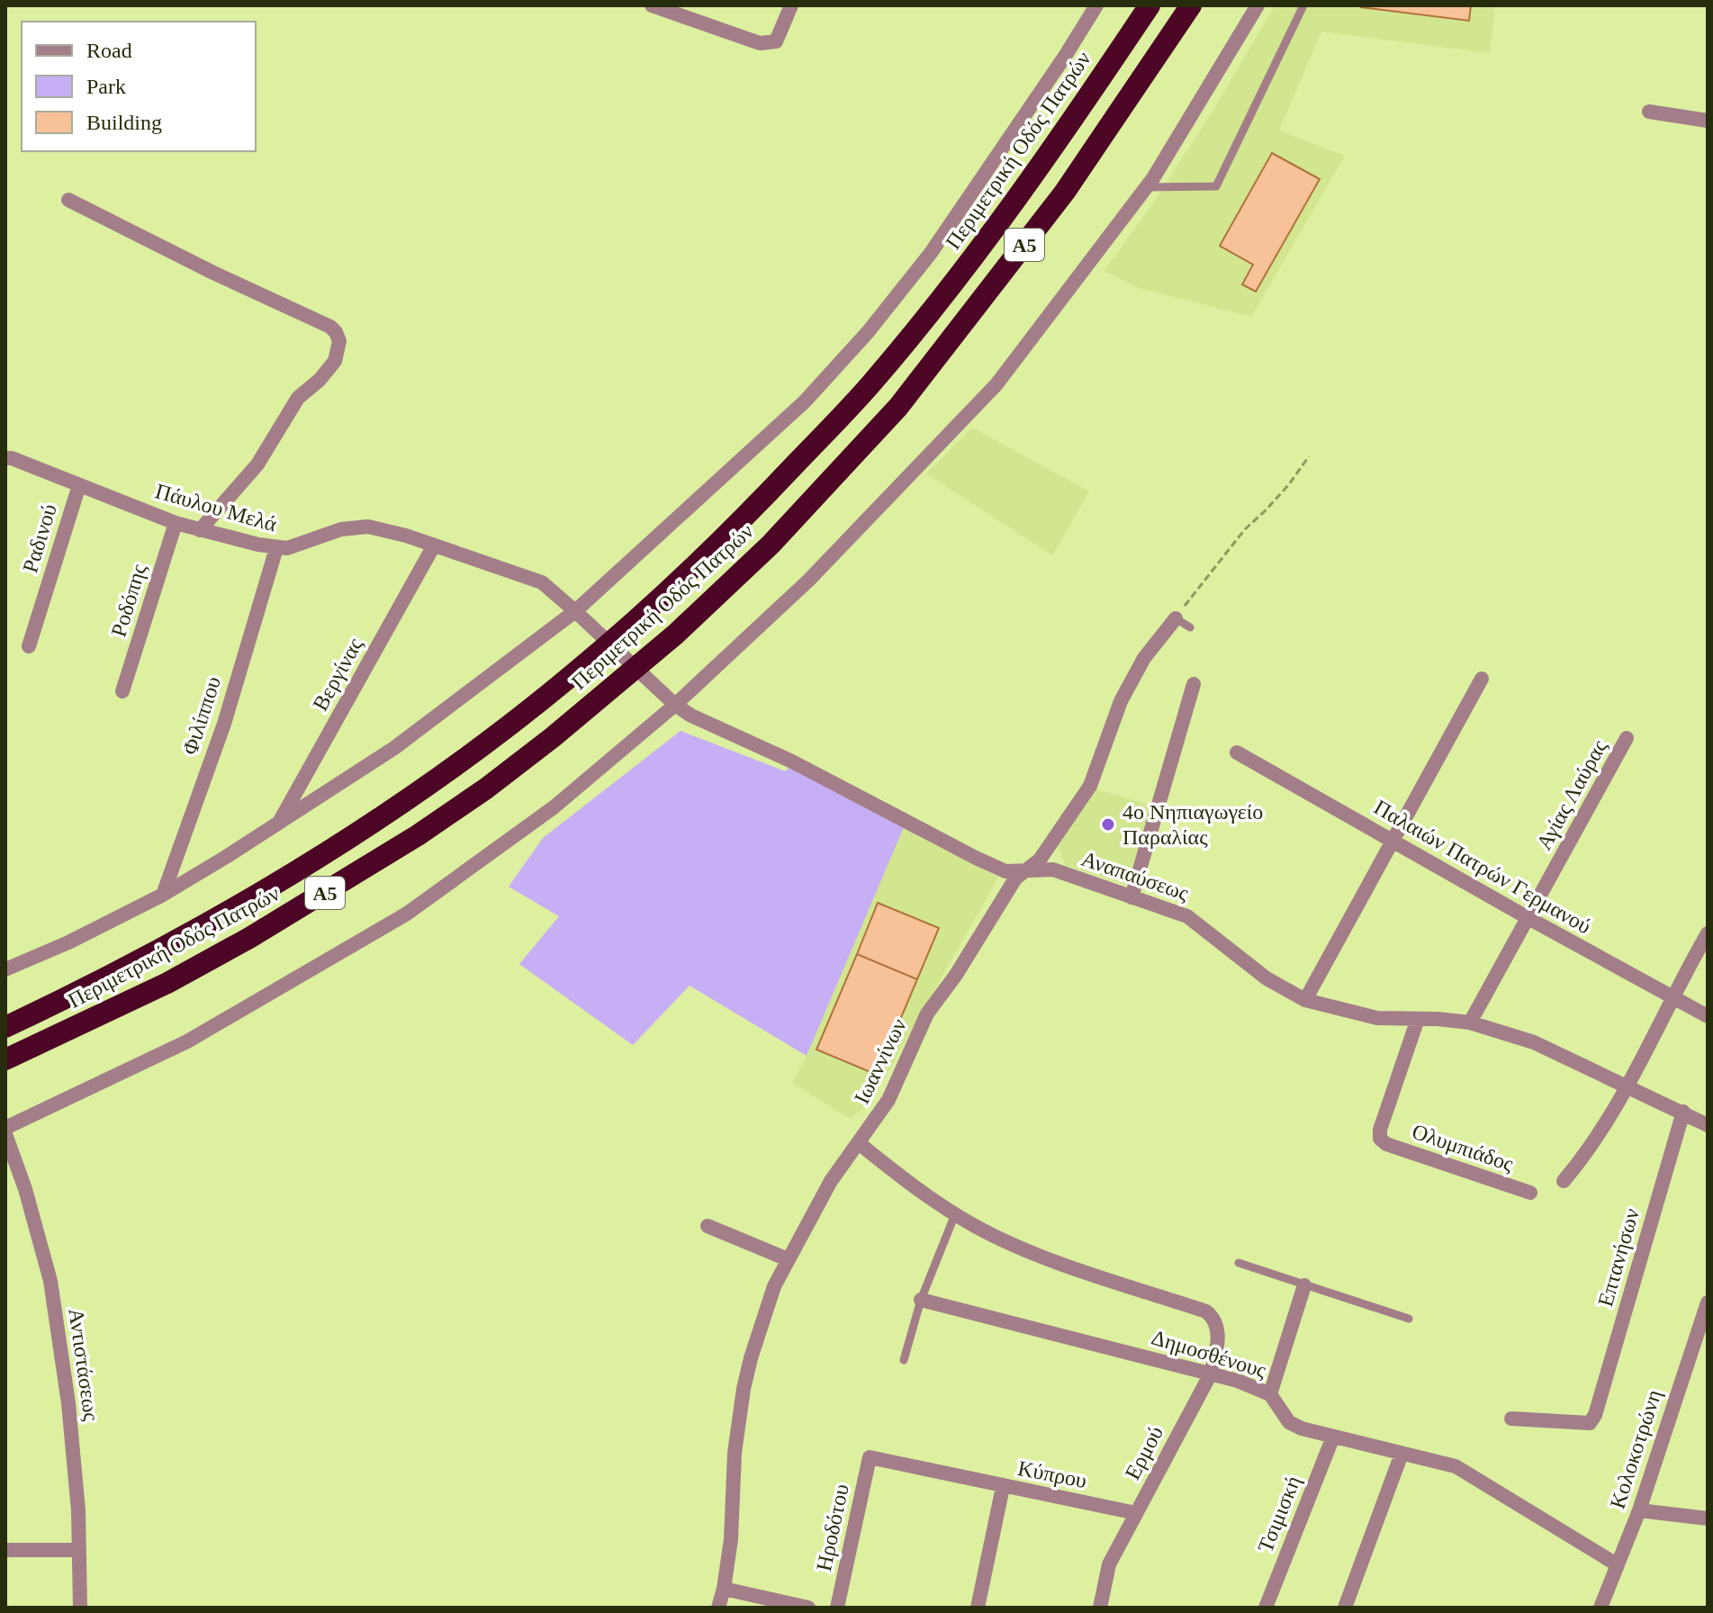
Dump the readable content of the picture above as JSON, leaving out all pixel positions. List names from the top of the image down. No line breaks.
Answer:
{"streets":{"highway":["Περιμετρική Οδός Πατρών","Α5"],"street":["Πάυλου Μελά","Ραδινού","Ροδόπης","Βεργίνας","Φιλίππου","Αγίας Λαύρας","Παλαιών Πατρών Γερμανού","Αναπαύσεως","Ιωαννίνων","Ολυμπιάδος","Επτανήσων","Δημοσθένους","Αντιστάσεως","Κολοκοτρώνη","Ερμού","Κύπρου","Τσιμισκή","Ηροδότου"]},"crossings":[["Πάυλου Μελά","Ραδινού"],["Πάυλου Μελά","Ροδόπης"],["Πάυλου Μελά","Βεργίνας"],["Πάυλου Μελά","Φιλίππου"],["Πάυλου Μελά","Αναπαύσεως"],["Αγίας Λαύρας","Παλαιών Πατρών Γερμανού"],["Αγίας Λαύρας","Αναπαύσεως"],["Αναπαύσεως","Ιωαννίνων"],["Αναπαύσεως","Ολυμπιάδος"],["Αναπαύσεως","Επτανήσων"],["Δημοσθένους","Κολοκοτρώνη"],["Δημοσθένους","Ερμού"],["Δημοσθένους","Τσιμισκή"],["Ερμού","Κύπρου"],["Κύπρου","Ηροδότου"]],"places":["4o Νηπιαγωγείο Παραλίας"],"legend":["Road","Park","Building"]}
